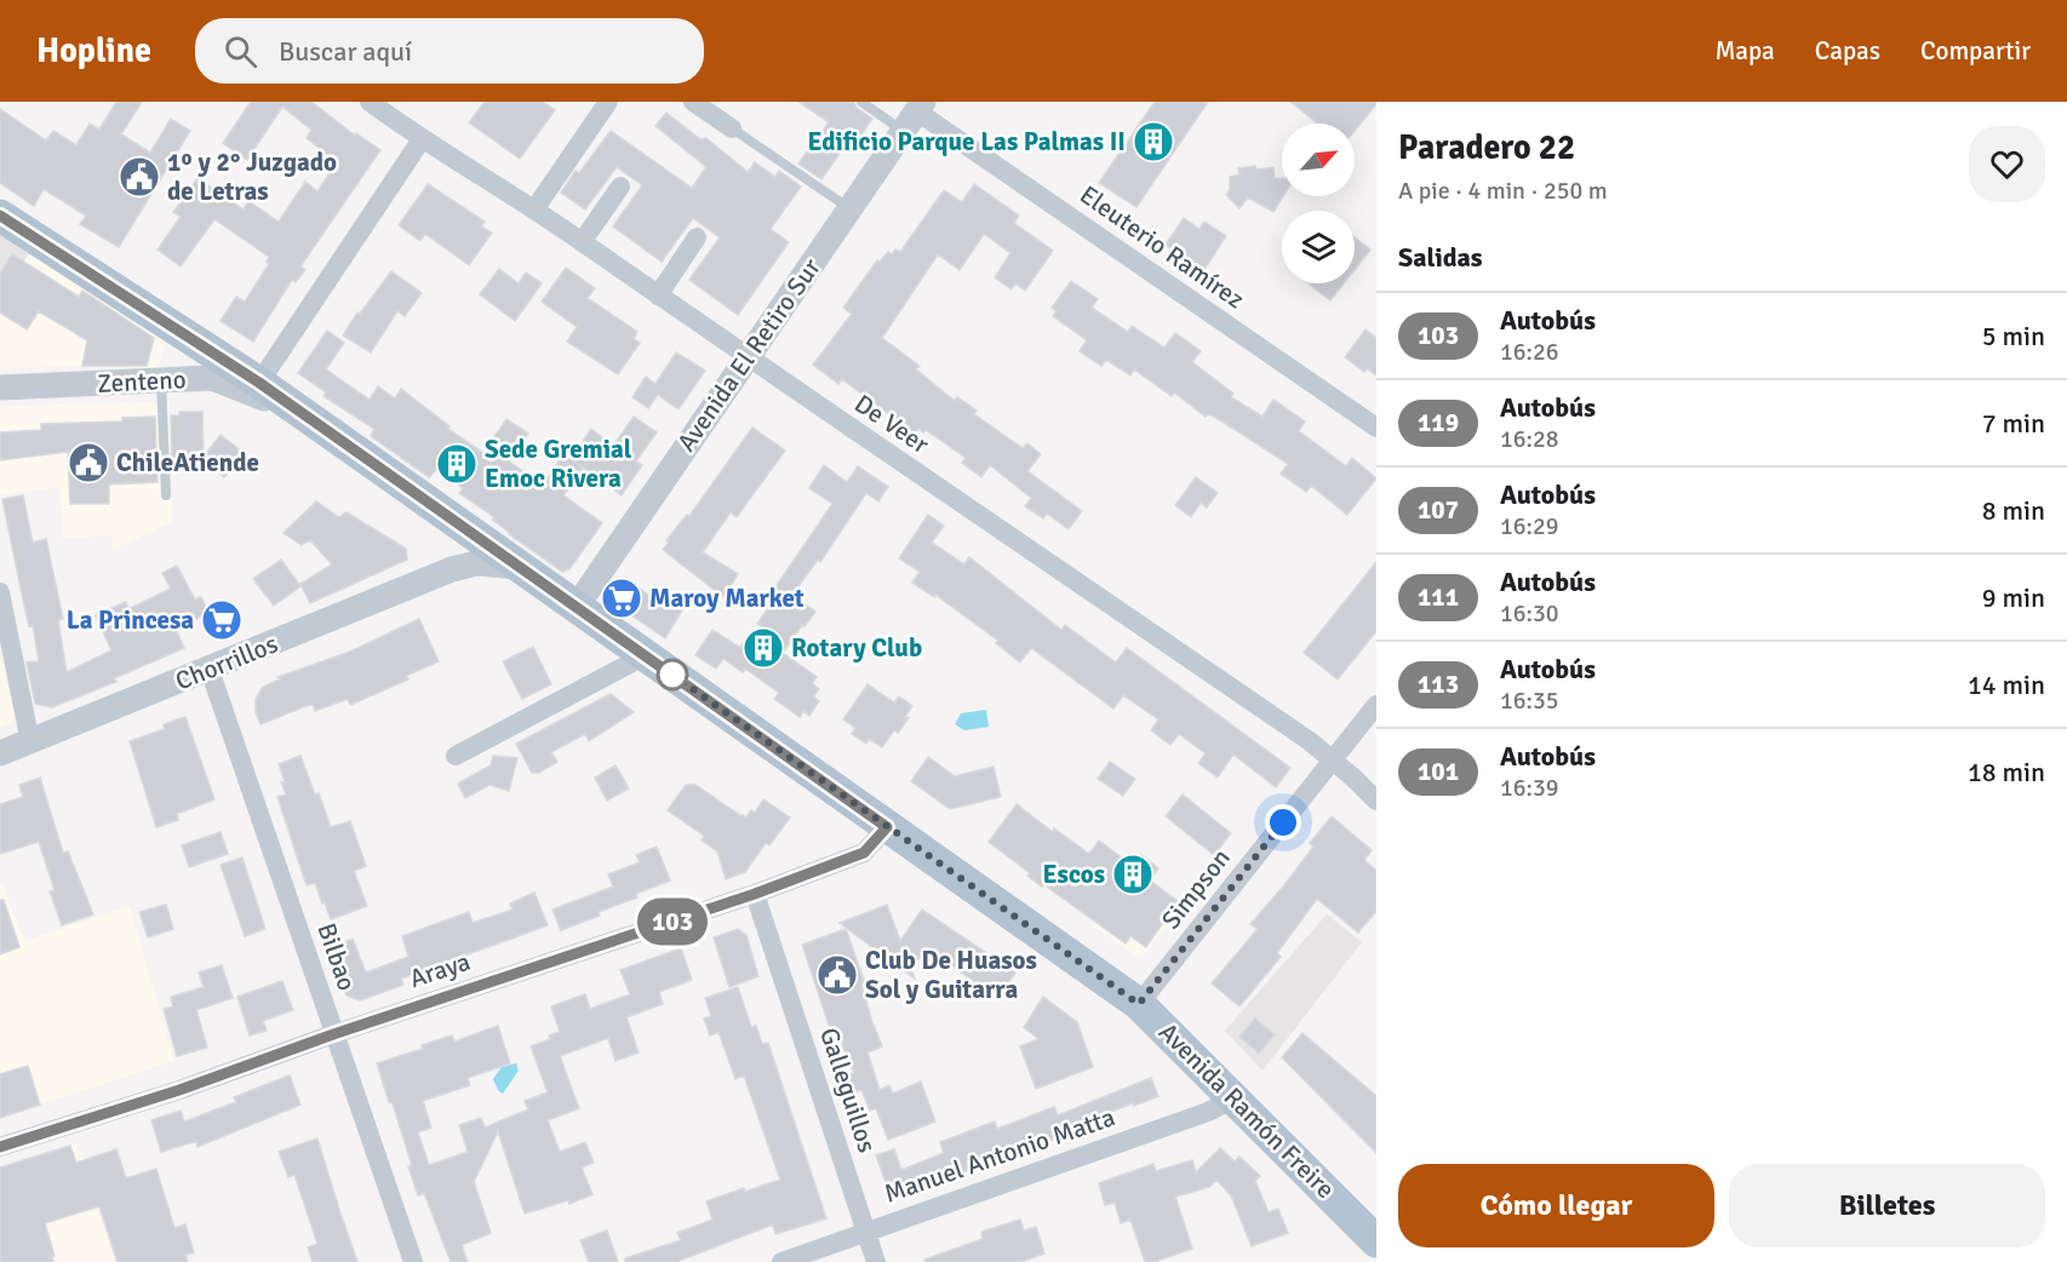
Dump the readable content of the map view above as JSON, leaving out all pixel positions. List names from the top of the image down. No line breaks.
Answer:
{"streets":{"main road":["Avenida Ramón Freire"],"street":["Eleuterio Ramírez","Avenida El Retiro Sur","Zenteno","De Veer","Chorrillos","Simpson","Bilbao","Araya","Galleguillos","Manuel Antonio Matta"]},"crossings":[["Eleuterio Ramírez","Avenida El Retiro Sur"],["Avenida El Retiro Sur","De Veer"],["Avenida El Retiro Sur","Avenida Ramón Freire"],["Zenteno","Avenida Ramón Freire"],["De Veer","Simpson"],["Chorrillos","Bilbao"],["Chorrillos","Avenida Ramón Freire"],["Simpson","Avenida Ramón Freire"],["Bilbao","Araya"],["Araya","Galleguillos"],["Araya","Avenida Ramón Freire"],["Galleguillos","Manuel Antonio Matta"],["Avenida Ramón Freire","Manuel Antonio Matta"]],"places":{"building":["Edificio Parque Las Palmas II","Sede Gremial Emoc Rivera","Rotary Club","Escos"],"public building":["1º y 2° Juzgado de Letras","ChileAtiende","Club De Huasos Sol y Guitarra"],"supermarket":["Maroy Market","La Princesa"]},"lines":["bus line 103"],"north":"top right","page":{"header":"Hopline","search":"Buscar aquí","nav":["Mapa","Capas","Compartir"],"on_map":"103","heading":[["Paradero 22","A pie · 4 min · 250 m"],"Salidas"],"list":[{"mark":"103","name":"Autobús","note":"16:26","value":"5 min"},{"mark":"119","name":"Autobús","note":"16:28","value":"7 min"},{"mark":"107","name":"Autobús","note":"16:29","value":"8 min"},{"mark":"111","name":"Autobús","note":"16:30","value":"9 min"},{"mark":"113","name":"Autobús","note":"16:35","value":"14 min"},{"mark":"101","name":"Autobús","note":"16:39","value":"18 min"}],"buttons":["Cómo llegar","Billetes"]}}
